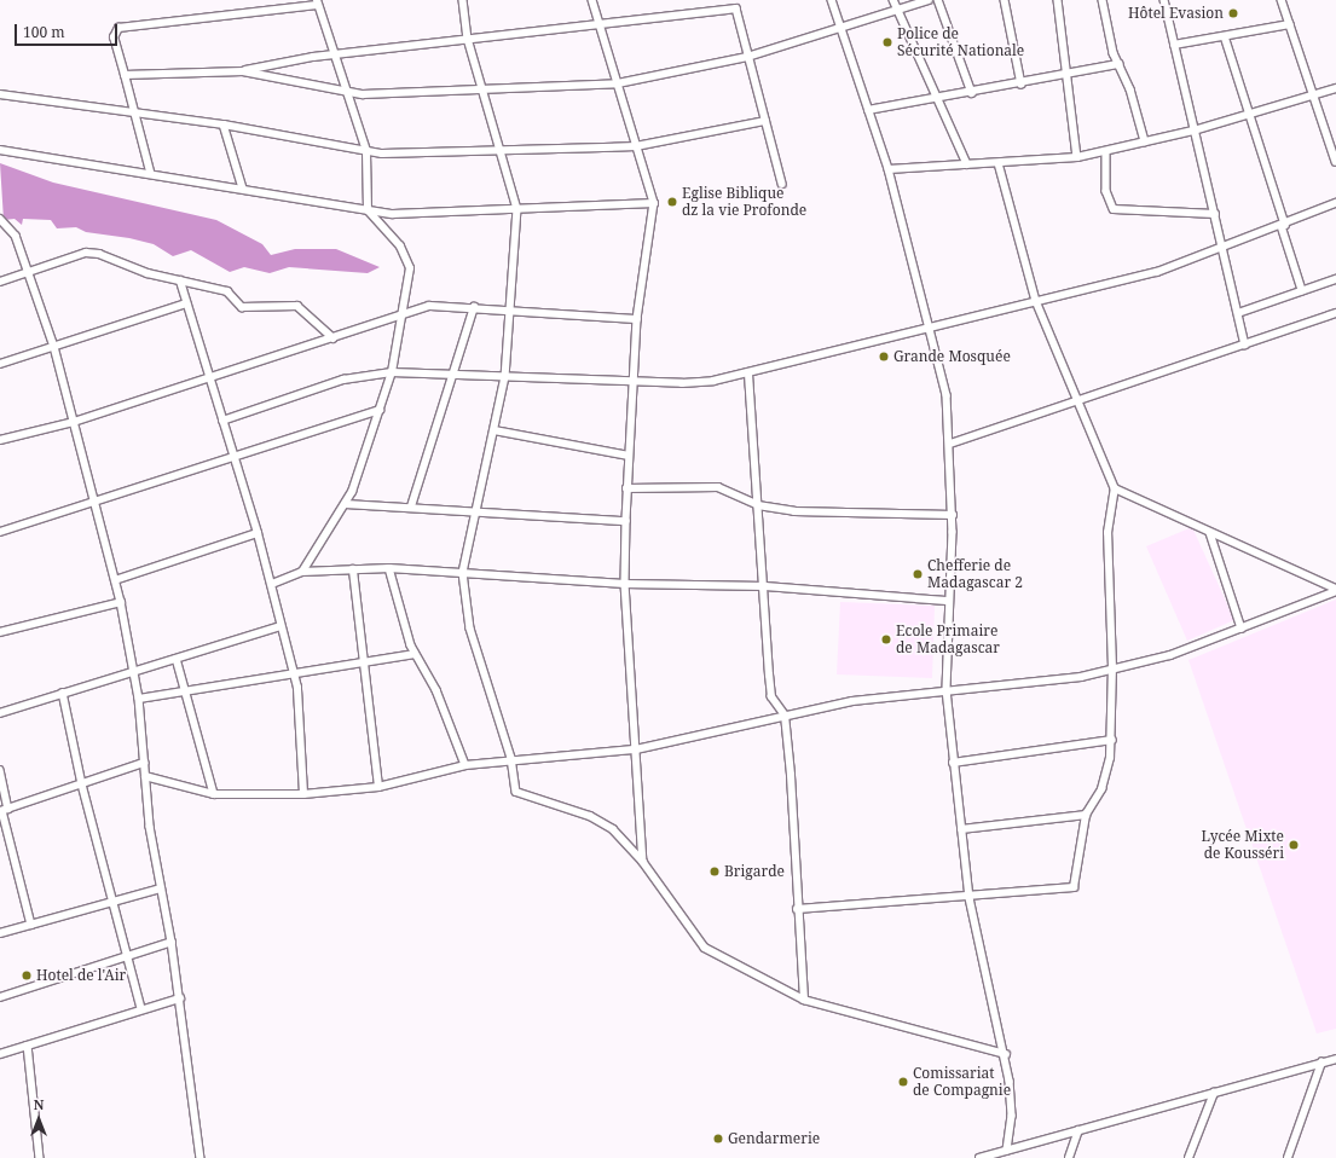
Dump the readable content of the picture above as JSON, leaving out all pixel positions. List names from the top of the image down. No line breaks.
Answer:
{"places":["Hôtel Evasion","Police de Sécurité Nationale","Eglise Biblique dz la vie Profonde","Grande Mosquée","Chefferie de Madagascar 2","Ecole Primaire de Madagascar","Lycée Mixte de Kousséri","Brigarde","Hotel de l'Air","Comissariat de Compagnie","Gendarmerie"],"scale_bar":"100 m","north":"top"}
